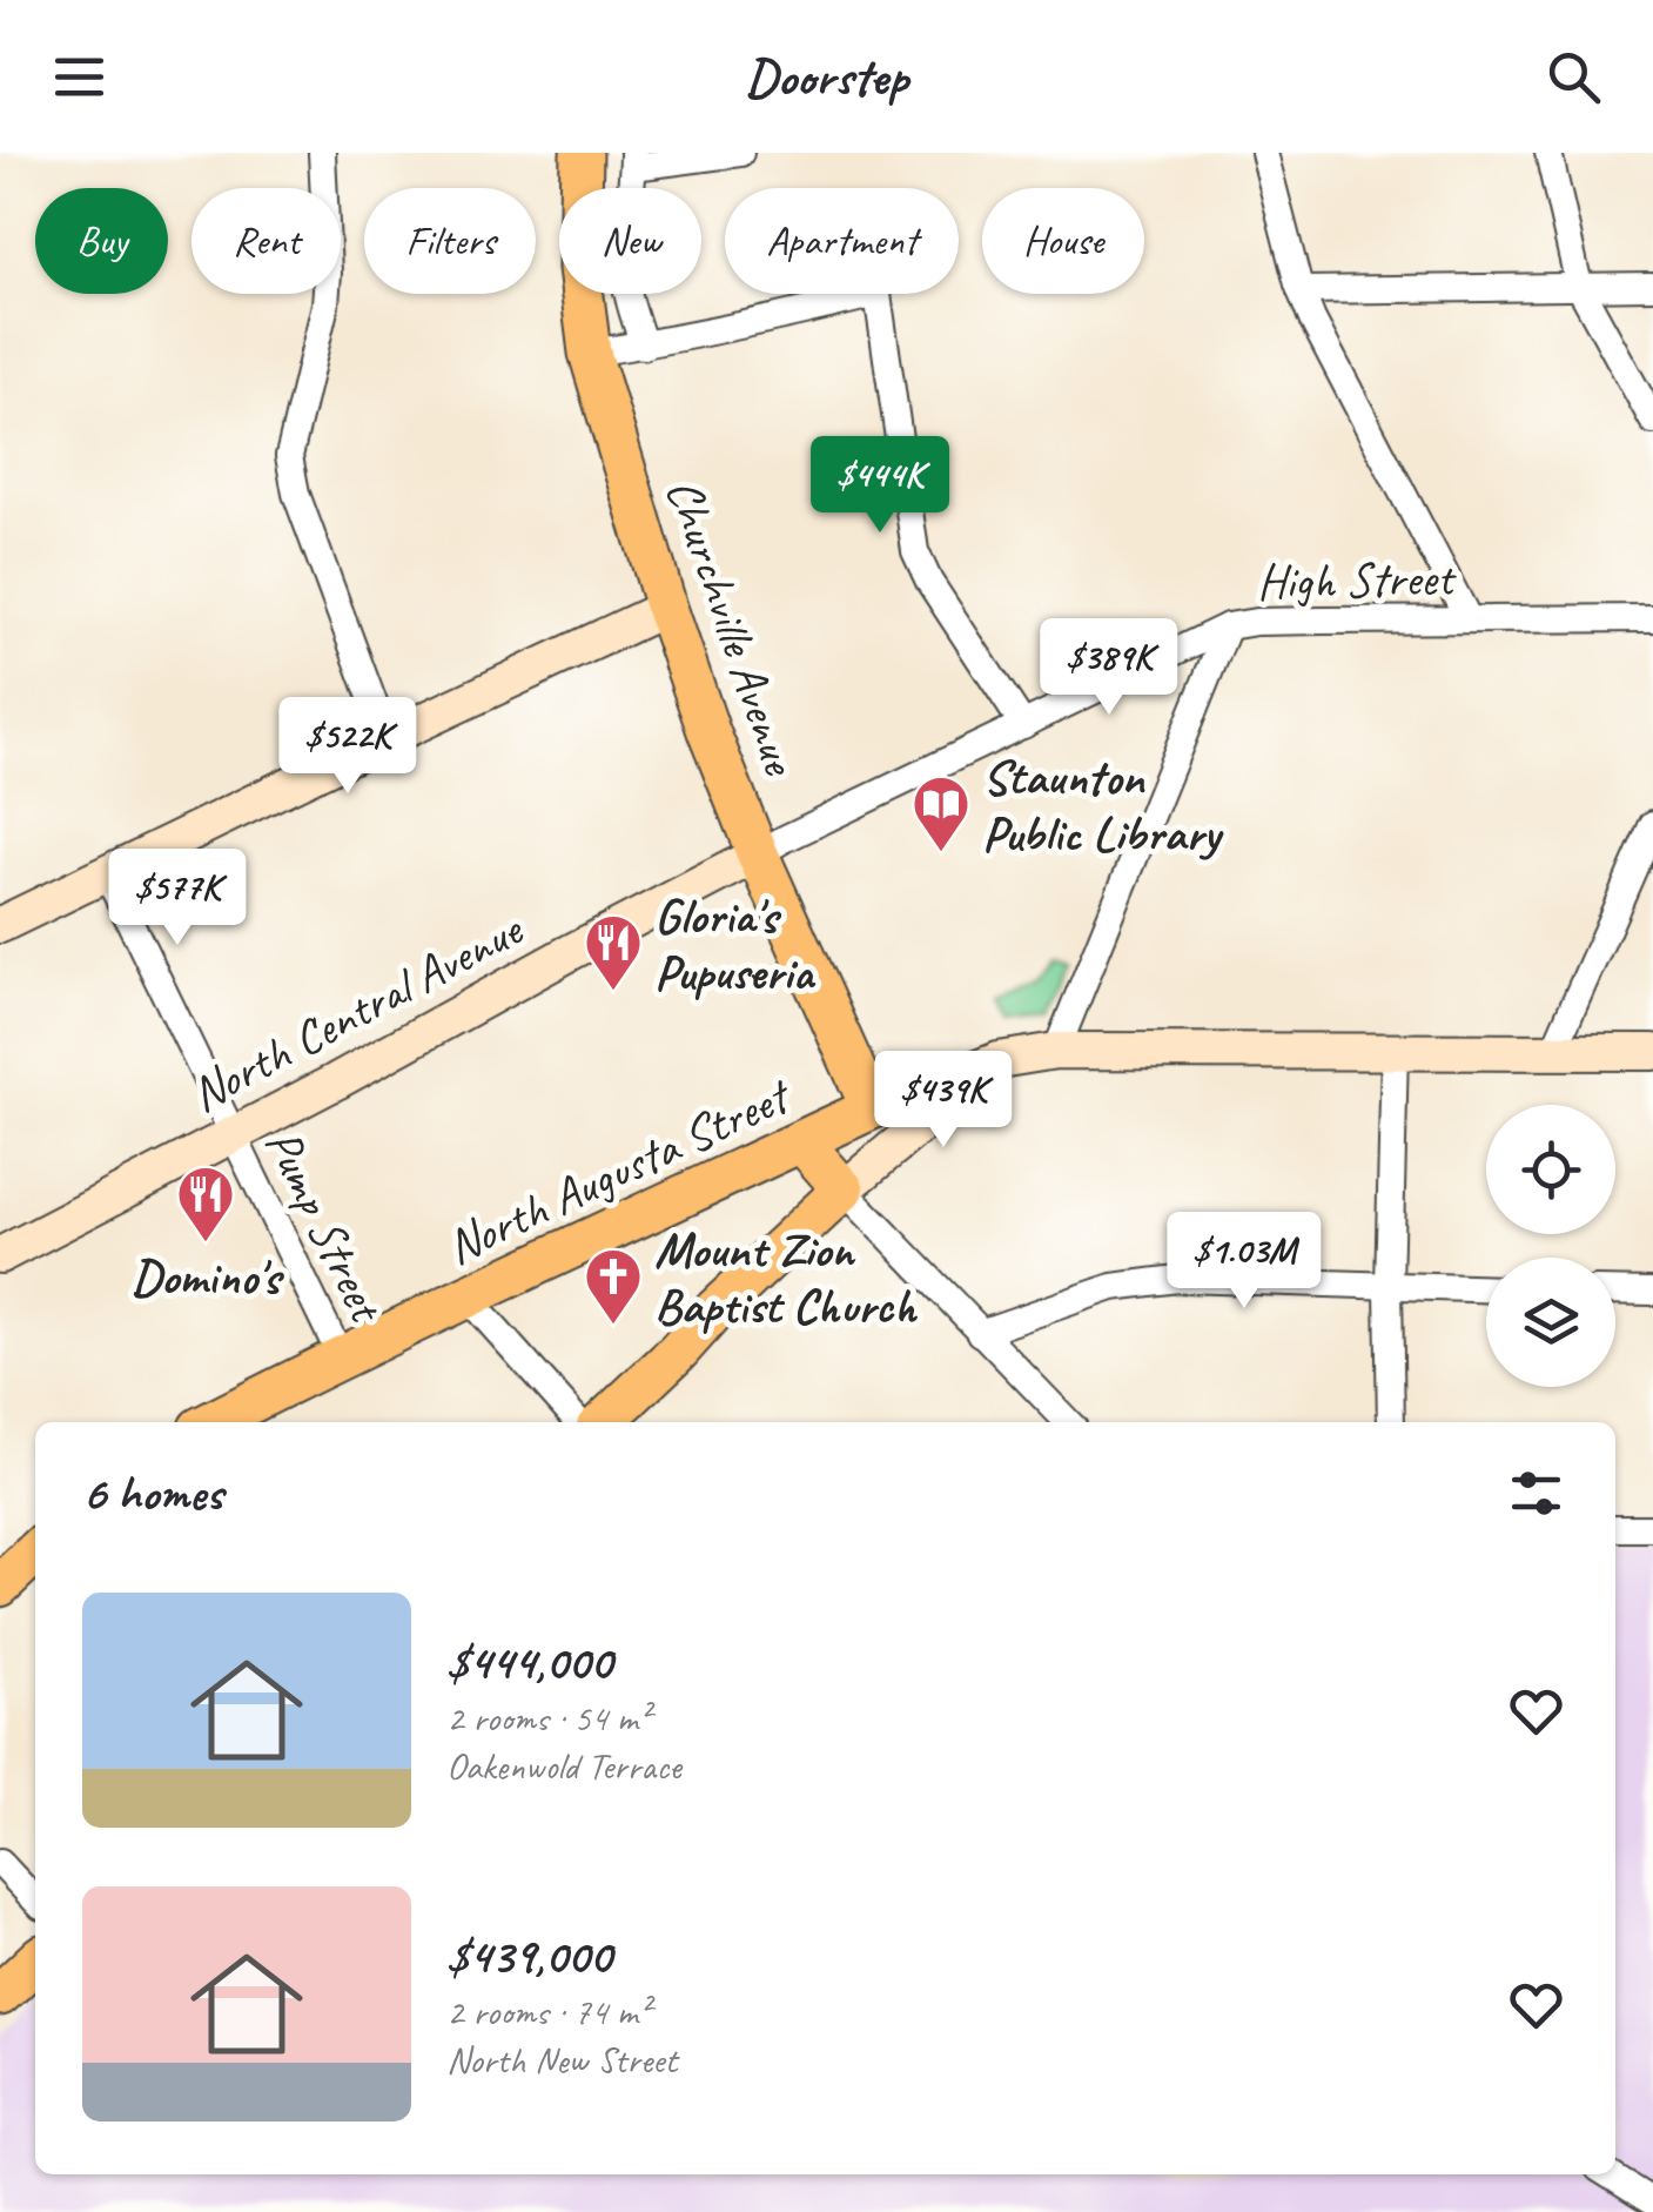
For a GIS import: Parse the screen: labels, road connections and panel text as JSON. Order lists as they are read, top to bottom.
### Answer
{
  "streets": {
    "main road": ["Churchville Avenue", "North Augusta Street"],
    "street": ["High Street", "North Central Avenue", "Pump Street"]
  },
  "crossings": [
    ["High Street", "Churchville Avenue"],
    ["High Street", "North Central Avenue"],
    ["Churchville Avenue", "North Central Avenue"],
    ["Churchville Avenue", "North Augusta Street"],
    ["North Central Avenue", "Pump Street"],
    ["North Augusta Street", "Pump Street"]
  ],
  "places": {
    "library": ["Staunton Public Library"],
    "restaurant": ["Gloria's Pupuseria", "Domino's"],
    "church": ["Mount Zion Baptist Church"]
  },
  "page": {
    "header": "Doorstep",
    "chip": [
      "Buy",
      "Rent",
      "Filters",
      "New",
      "Apartment",
      "House"
    ],
    "price": [
      "$444K",
      "$389K",
      "$522K",
      "$577K",
      "$439K",
      "$1.03M"
    ],
    "heading": "6 homes",
    "list": [
      {
        "name": "$444,000",
        "note": "2 rooms · 54 m² · Oakenwold Terrace"
      },
      {
        "name": "$439,000",
        "note": "2 rooms · 74 m² · North New Street"
      }
    ]
  }
}
